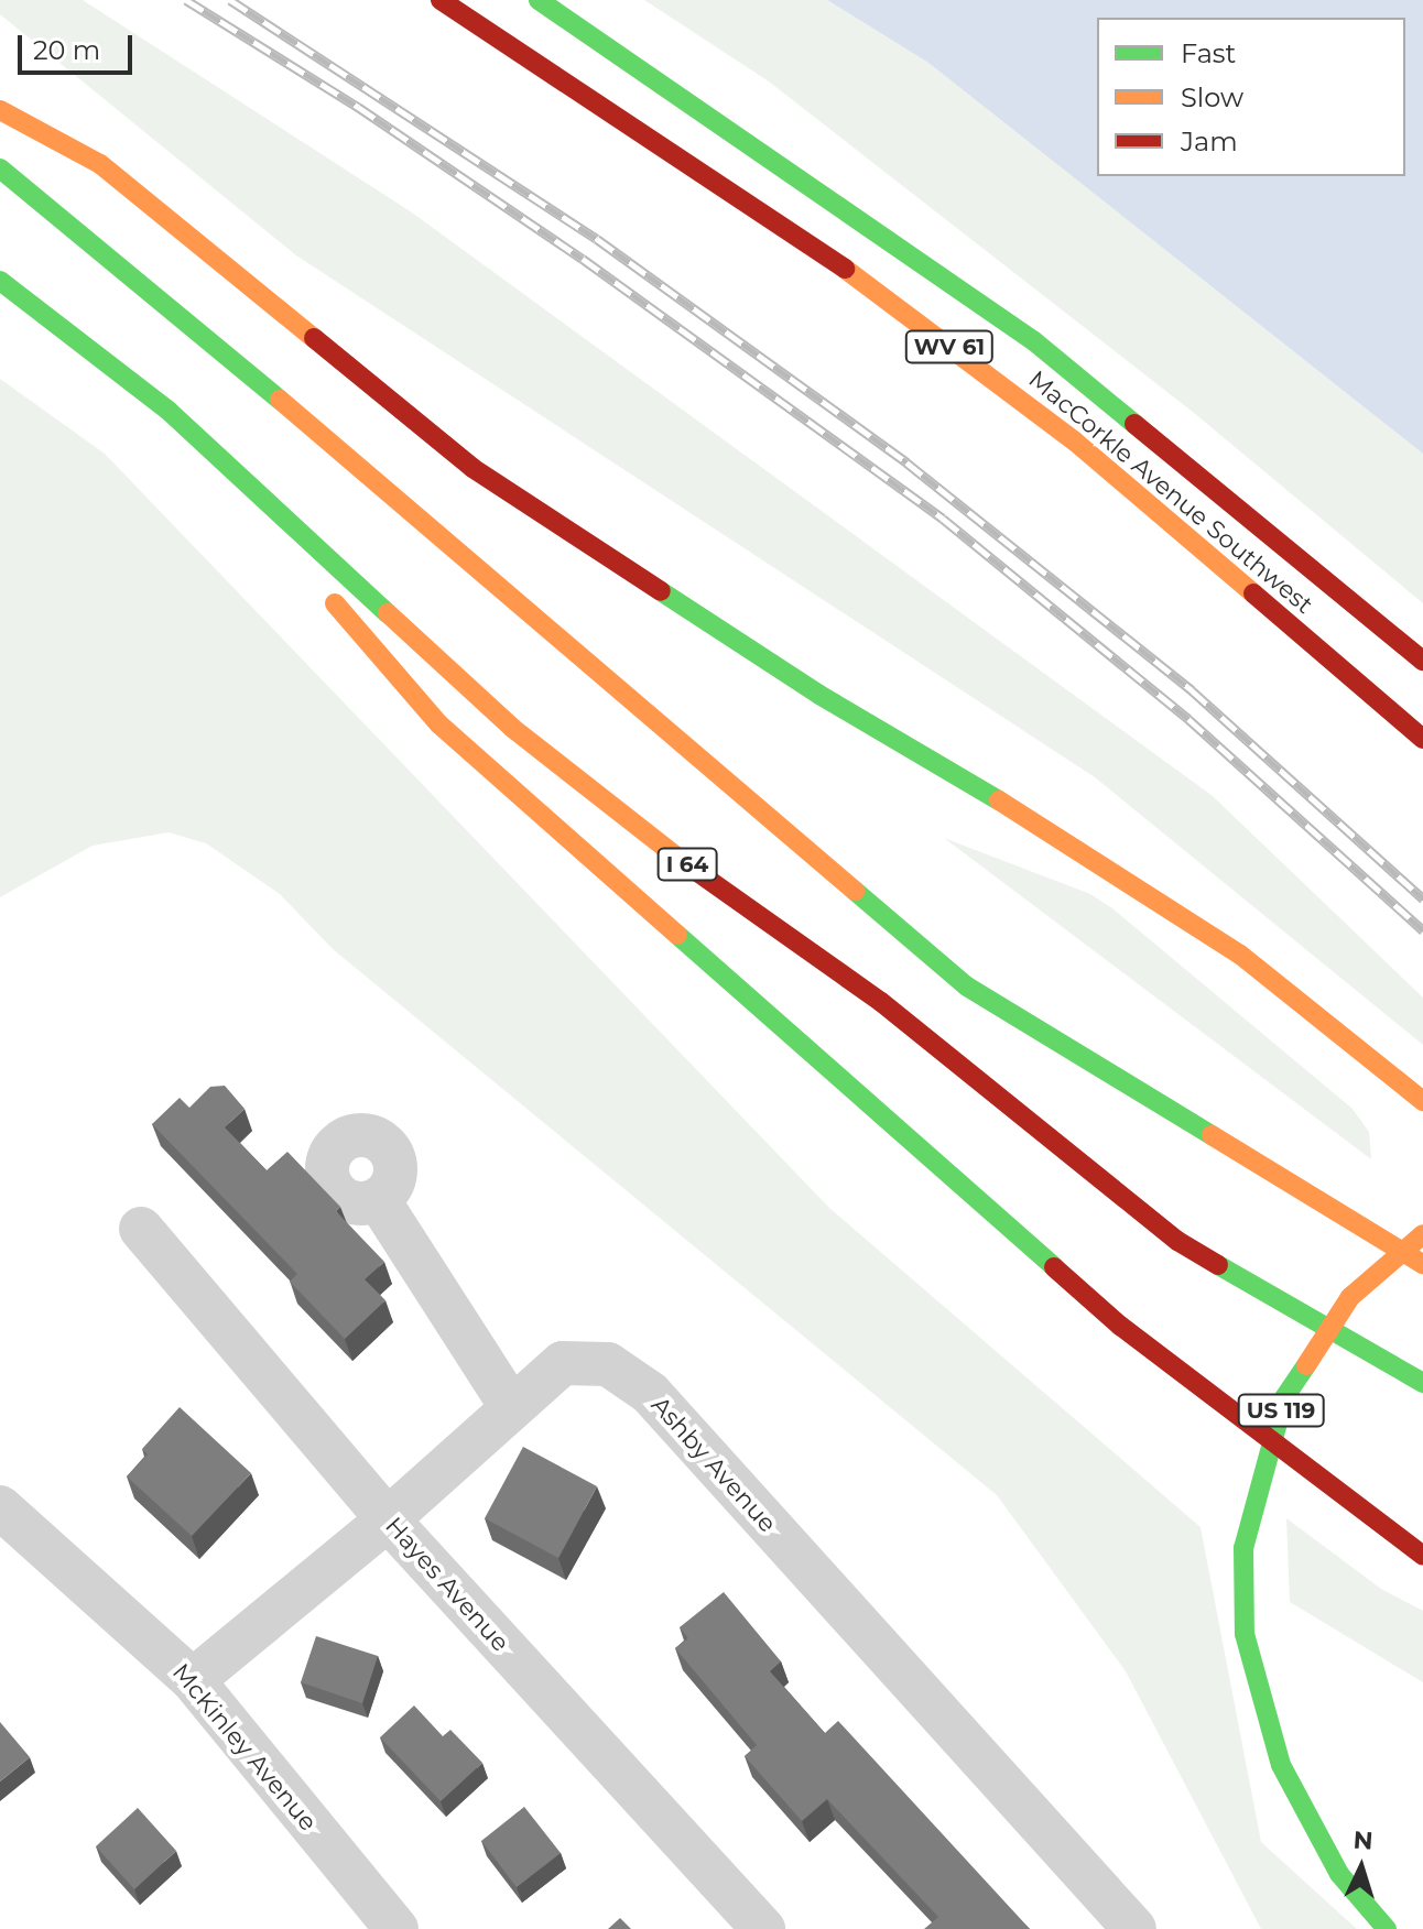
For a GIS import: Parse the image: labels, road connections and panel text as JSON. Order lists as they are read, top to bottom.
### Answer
{
  "streets": {
    "main road": [
      "WV 61",
      "MacCorkle Avenue Southwest",
      "I 64",
      "US 119"
    ],
    "street": ["Ashby Avenue", "Hayes Avenue", "McKinley Avenue"]
  },
  "crossings": [
    ["Ashby Avenue", "Hayes Avenue"],
    ["Ashby Avenue", "McKinley Avenue"]
  ],
  "legend": ["Fast", "Slow", "Jam"],
  "scale_bar": "20 m",
  "north": "top"
}
